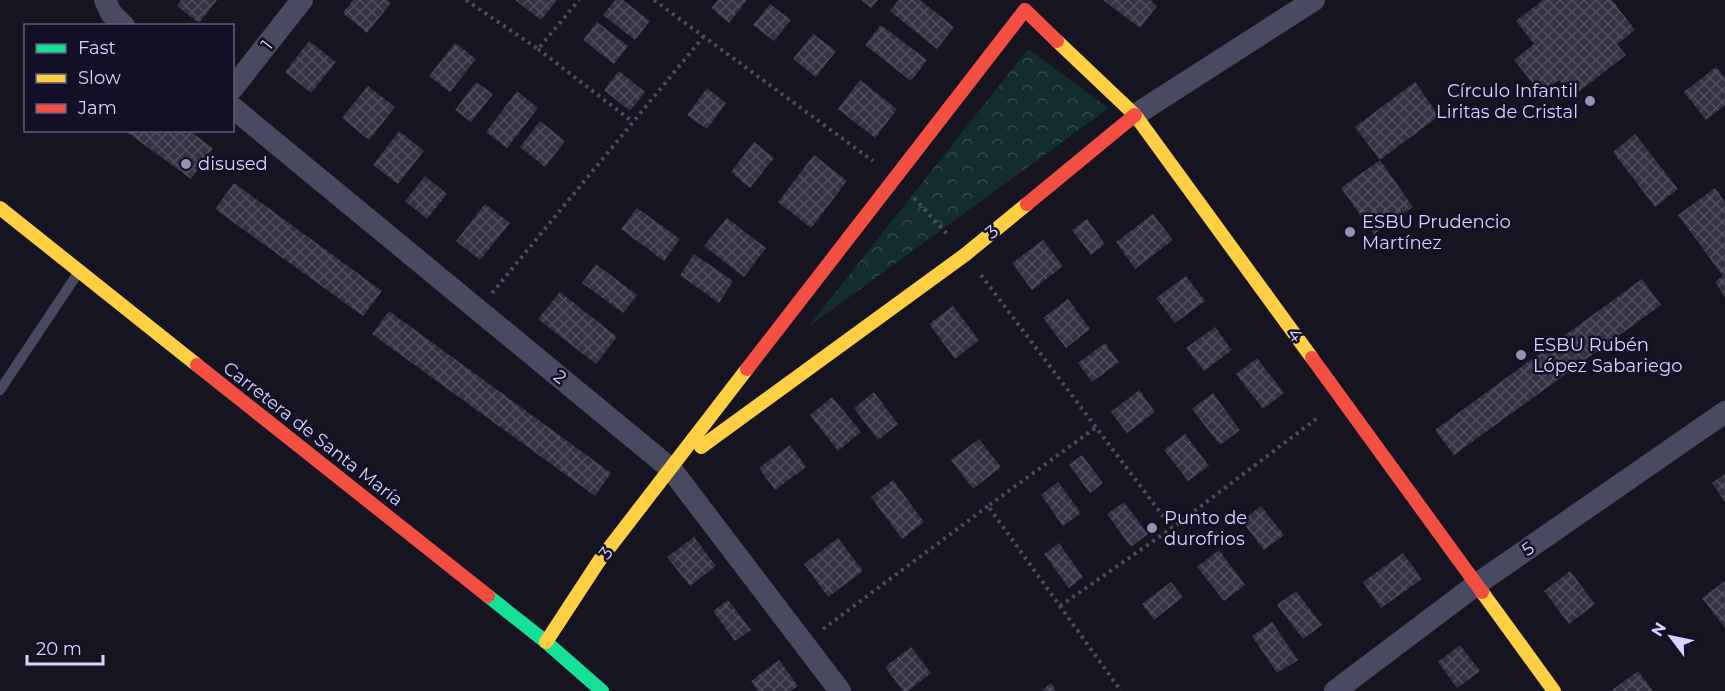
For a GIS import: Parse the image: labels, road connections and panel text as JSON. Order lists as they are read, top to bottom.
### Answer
{
  "streets": {
    "street": [
      "1",
      "3",
      "4",
      "2",
      "Carretera de Santa María",
      "5"
    ]
  },
  "crossings": [
    ["3", "4"],
    ["3", "2"],
    ["3", "Carretera de Santa María"],
    ["4", "5"]
  ],
  "places": [
    "Círculo Infantil Liritas de Cristal",
    "disused",
    "ESBU Prudencio Martínez",
    "ESBU Rubén López Sabariego",
    "Punto de durofrios"
  ],
  "legend": ["Fast", "Slow", "Jam"],
  "scale_bar": "20 m",
  "north": "top left"
}
